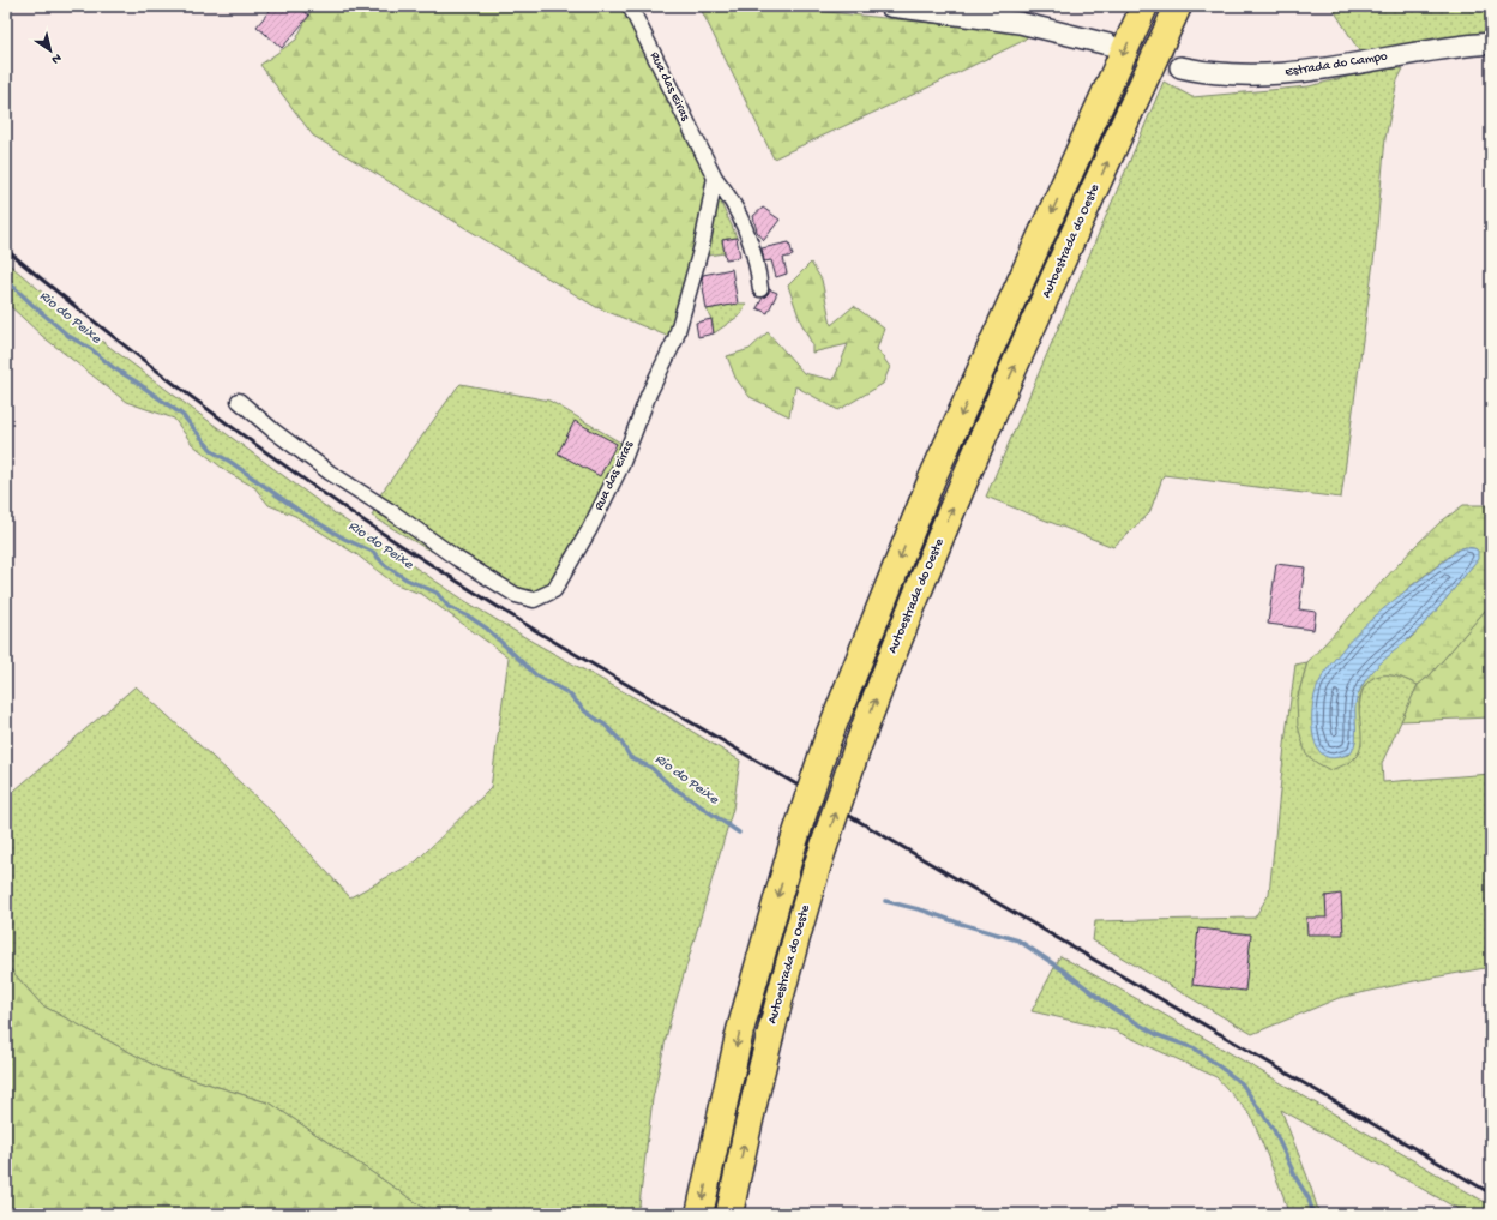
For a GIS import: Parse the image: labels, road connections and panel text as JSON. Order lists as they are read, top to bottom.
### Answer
{
  "streets": {
    "highway": ["Autoestrada do Oeste"],
    "street": ["Estrada do Campo", "Rua das Eiras"]
  },
  "water": ["Rio do Peixe"],
  "north": "bottom right"
}
